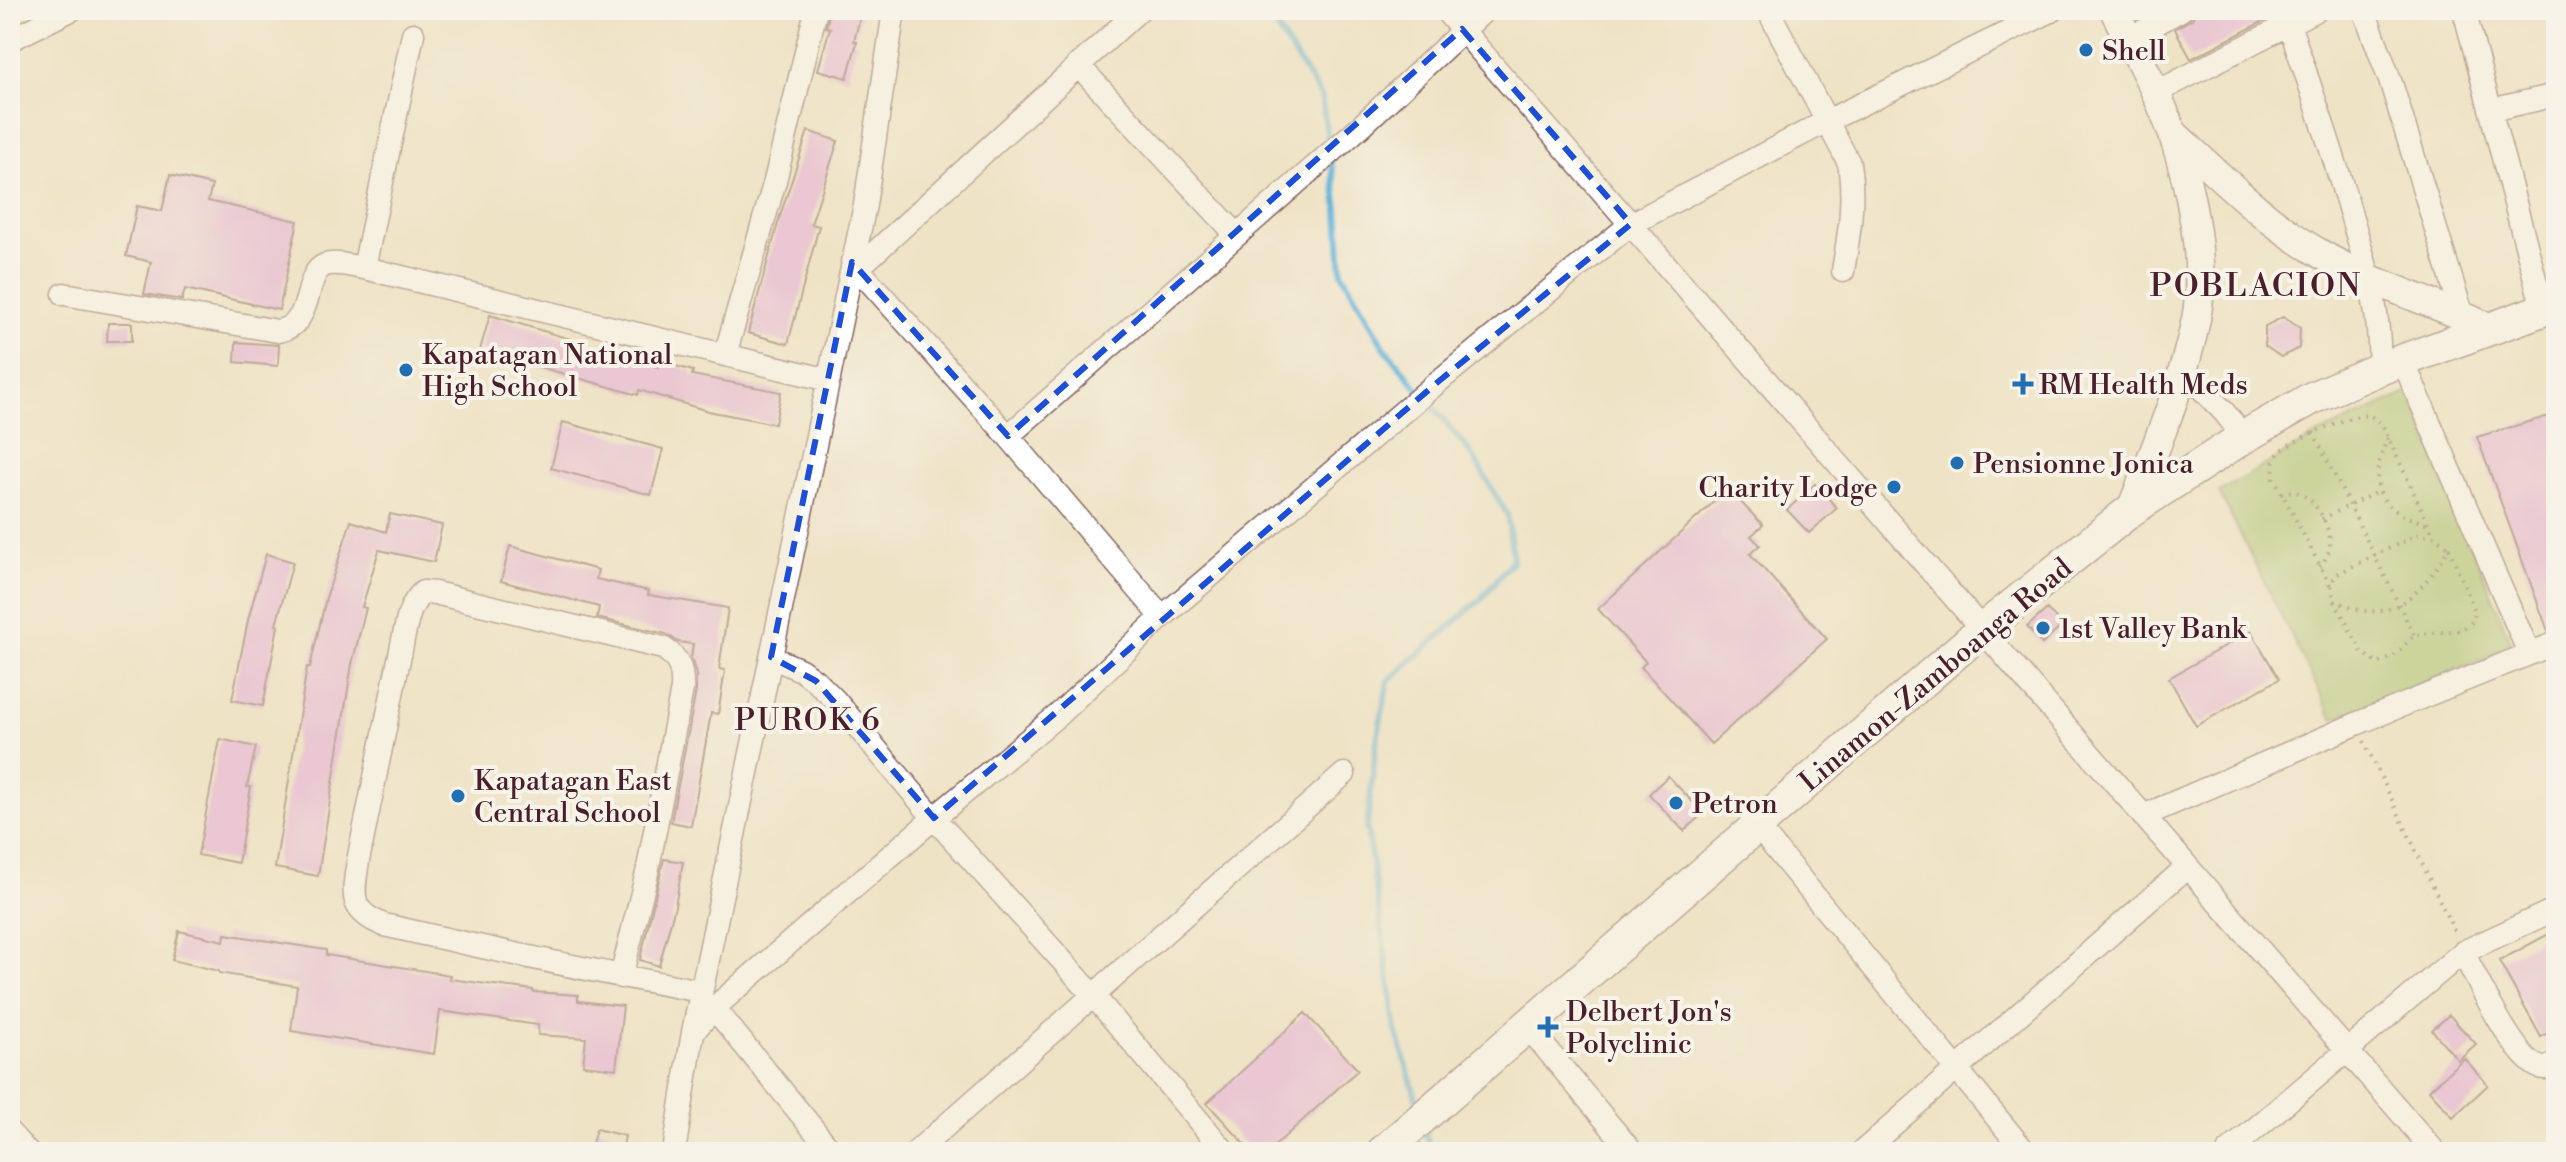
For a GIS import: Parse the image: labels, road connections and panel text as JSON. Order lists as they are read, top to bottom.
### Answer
{
  "streets": {
    "highway": ["Linamon-Zamboanga Road"]
  },
  "districts": ["POBLACION", "PUROK 6"],
  "places": {
    "other": [
      "Shell",
      "Kapatagan National High School",
      "Pensionne Jonica",
      "Charity Lodge",
      "1st Valley Bank",
      "Kapatagan East Central School",
      "Petron"
    ],
    "health": ["RM Health Meds", "Delbert Jon's Polyclinic"]
  }
}
